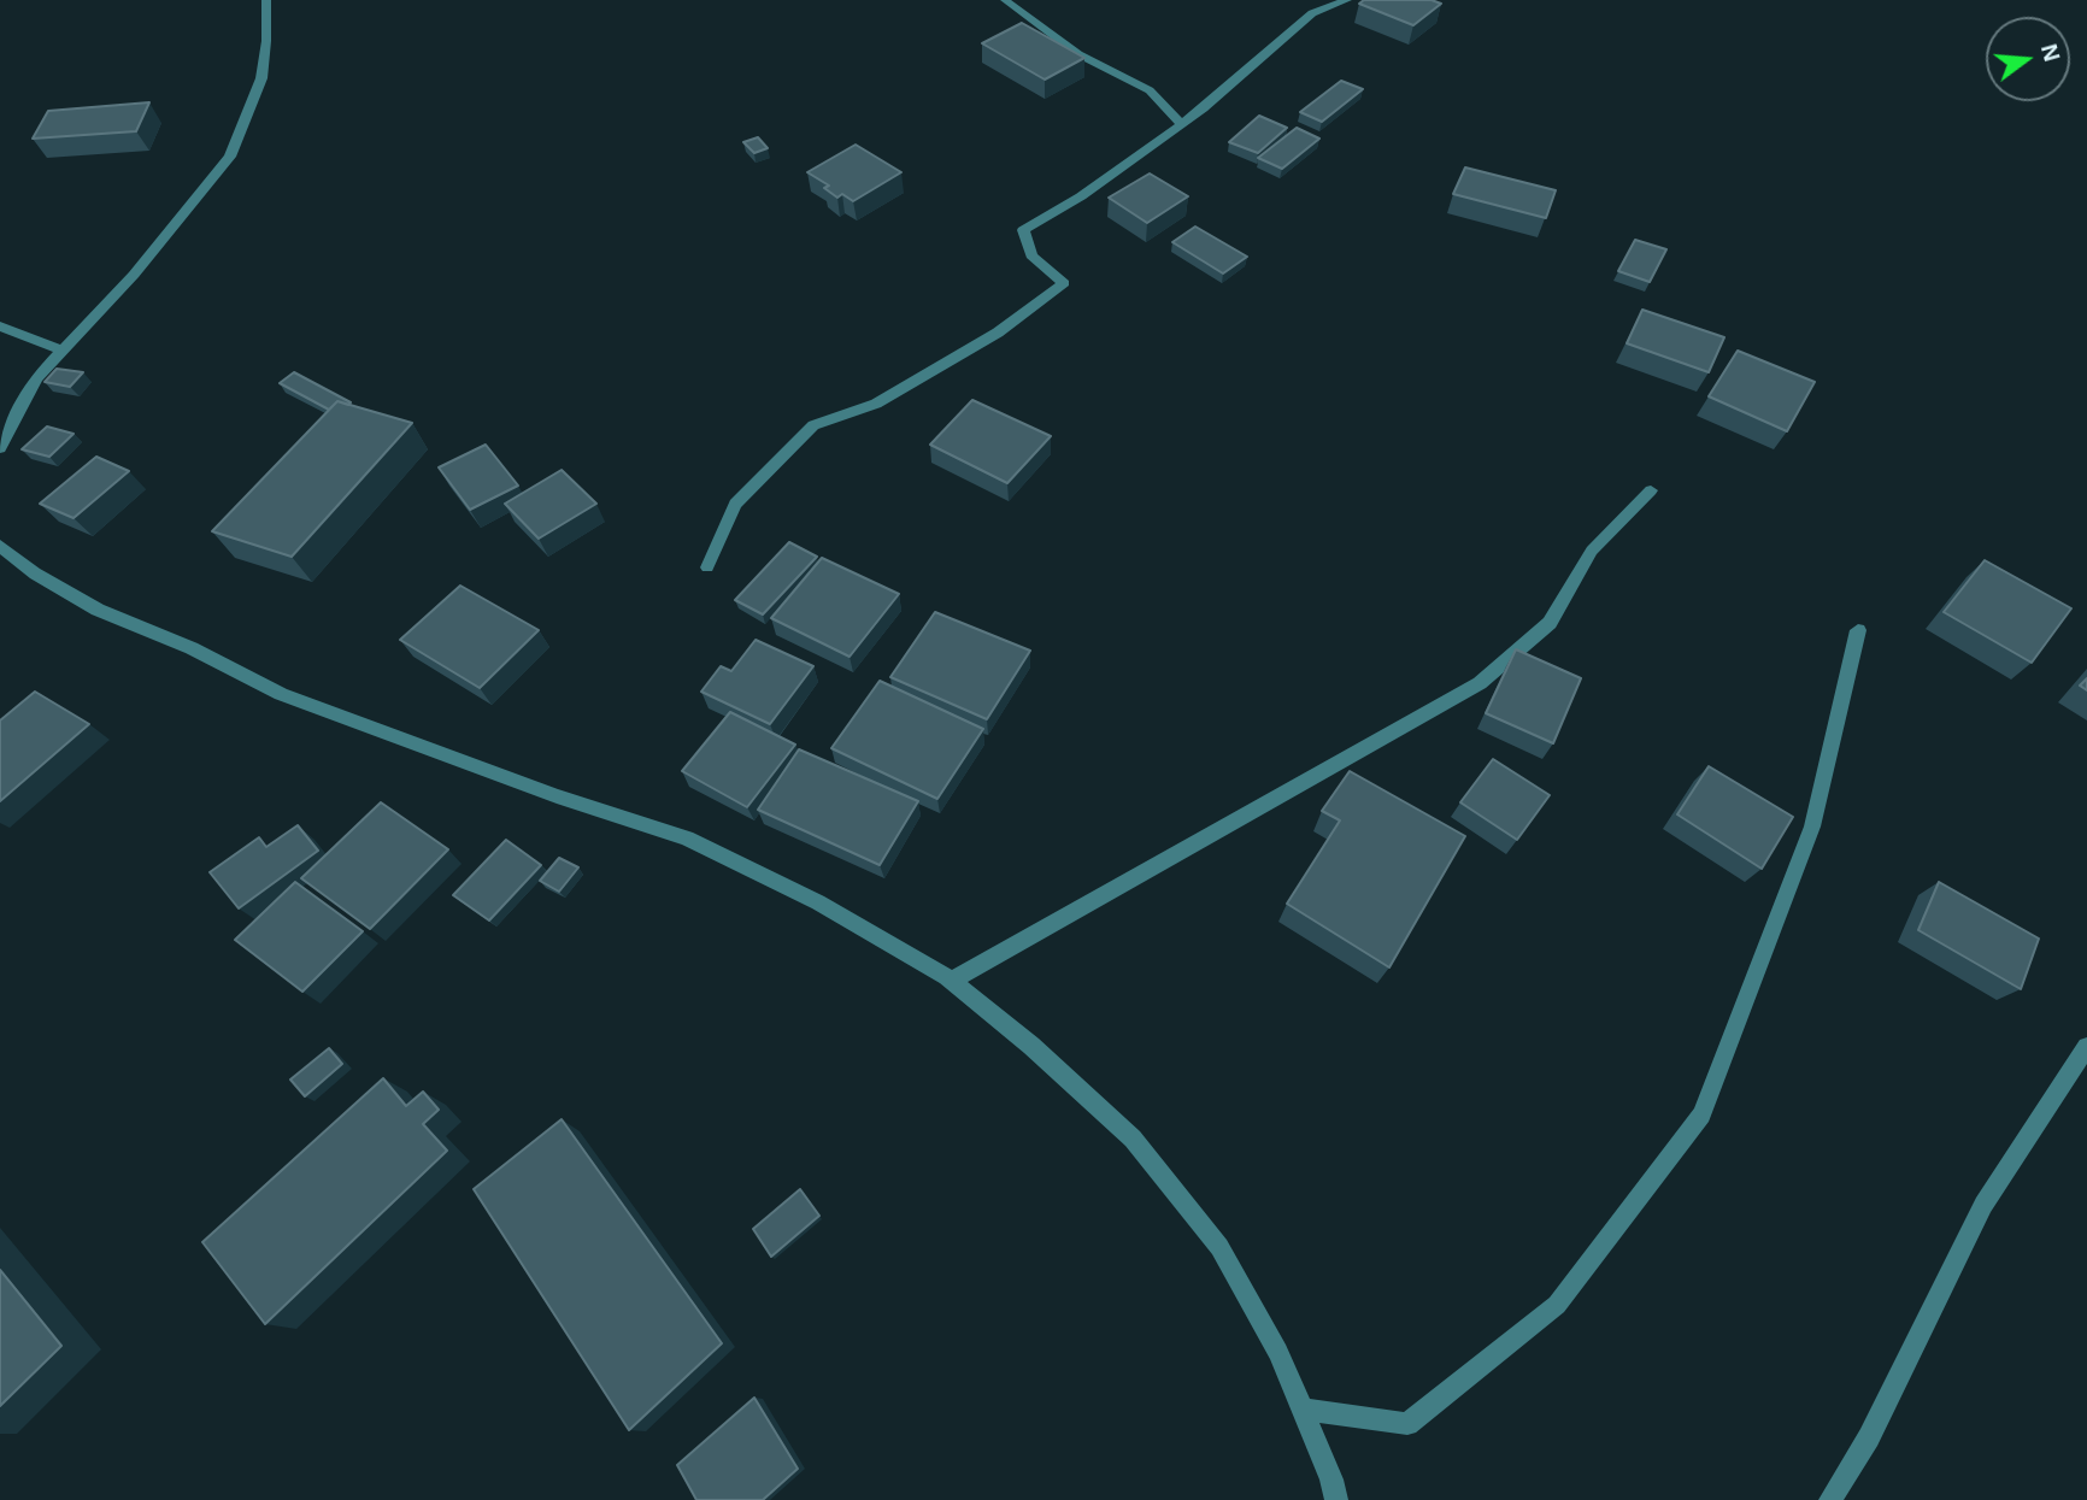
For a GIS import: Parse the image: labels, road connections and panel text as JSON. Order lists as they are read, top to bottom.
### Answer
{
  "north": "right"
}
